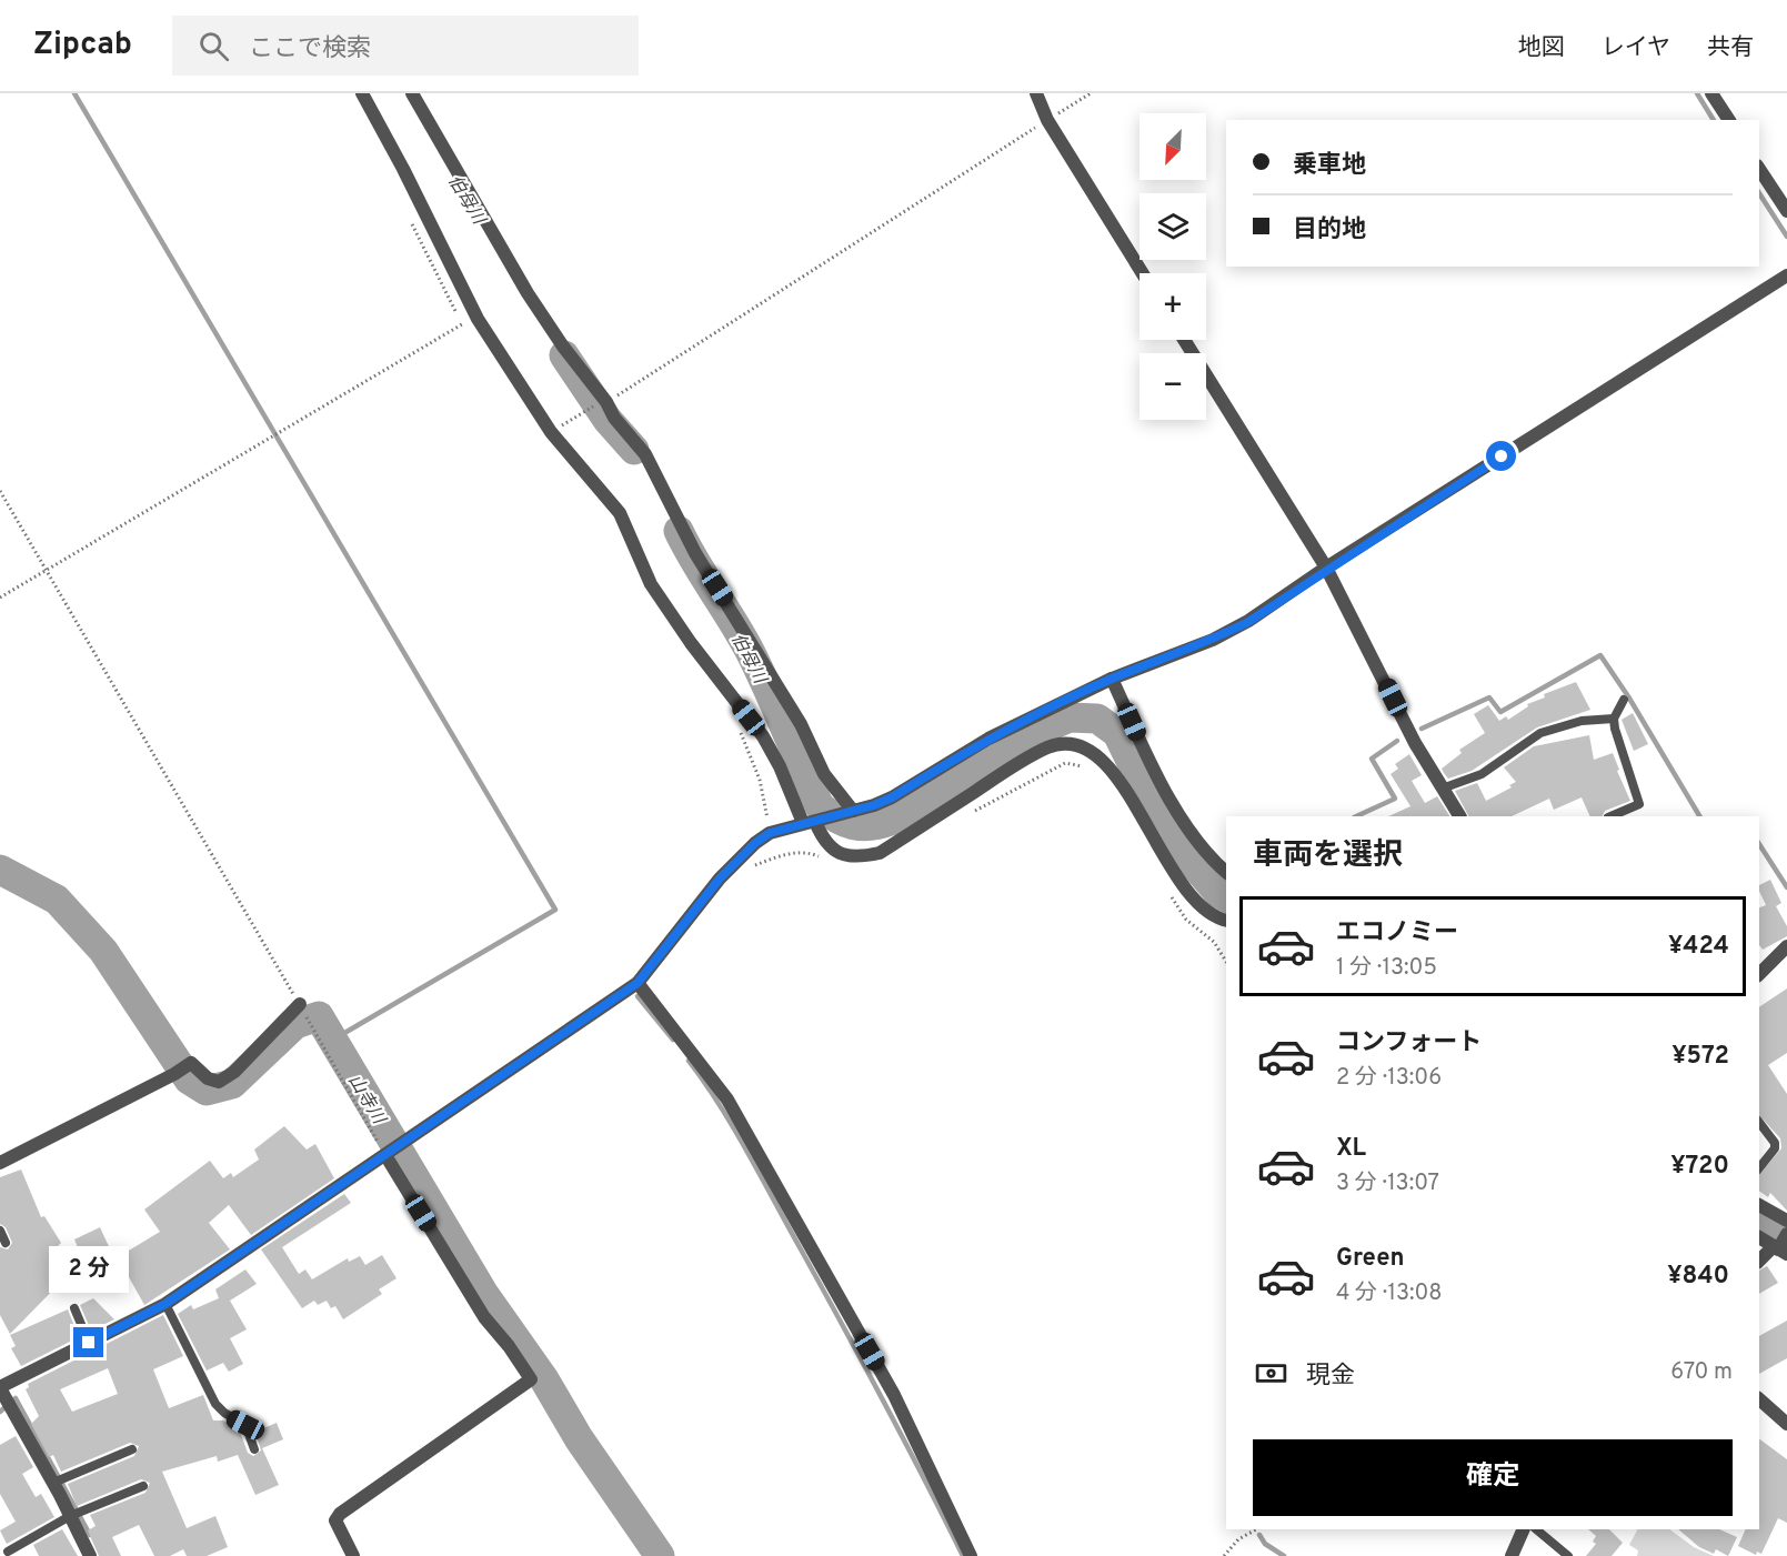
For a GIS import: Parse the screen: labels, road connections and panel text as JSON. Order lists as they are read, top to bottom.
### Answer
{
  "water": ["伯母川", "山寺川"],
  "north": "bottom left",
  "page": {
    "header": "Zipcab",
    "search": "ここで検索",
    "nav": ["地図", "レイヤ", "共有"],
    "map_buttons": ["+", "−"],
    "banner": ["乗車地", "目的地"],
    "heading": "車両を選択",
    "list": [
      {
        "name": "エコノミー",
        "note": "1 分 · 13:05",
        "value": "¥424"
      },
      {
        "name": "コンフォート",
        "note": "2 分 · 13:06",
        "value": "¥572"
      },
      {
        "name": "XL",
        "note": "3 分 · 13:07",
        "value": "¥720"
      },
      {
        "name": "Green",
        "note": "4 分 · 13:08",
        "value": "¥840"
      }
    ],
    "bubble": "2 分",
    "pay": ["現金", "670 m"],
    "buttons": "確定"
  }
}
